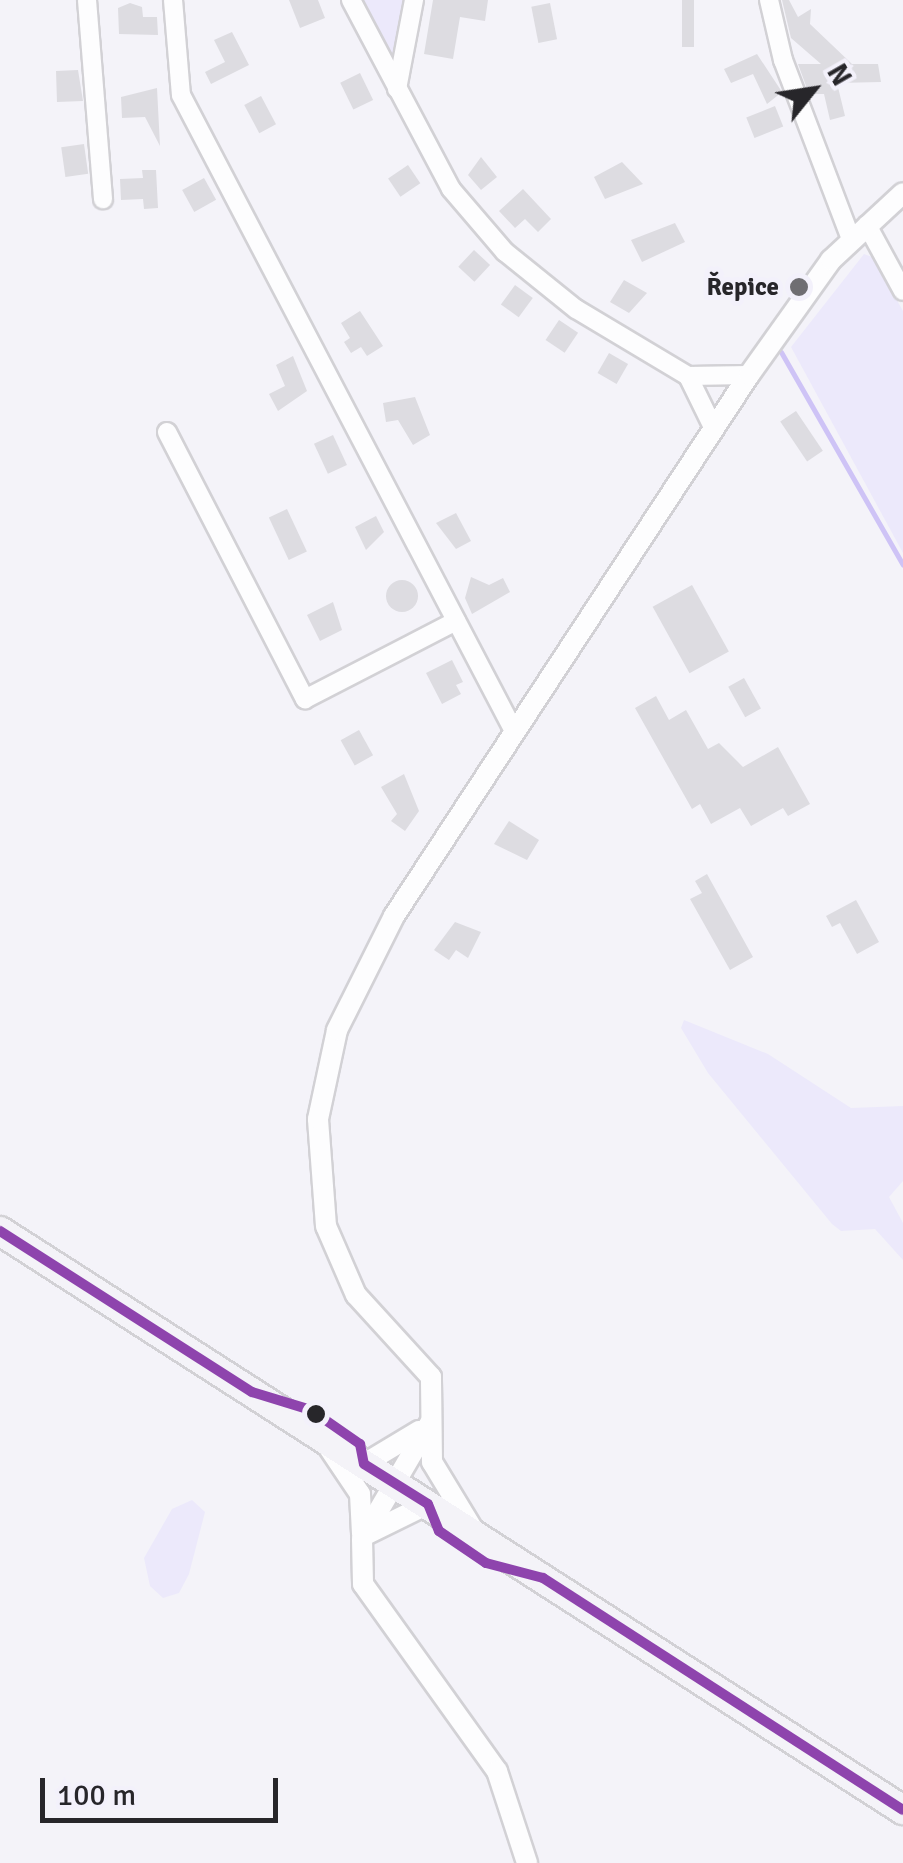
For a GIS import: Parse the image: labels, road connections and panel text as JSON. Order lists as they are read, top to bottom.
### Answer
{
  "places": ["Řepice"],
  "scale_bar": "100 m",
  "north": "top right"
}
